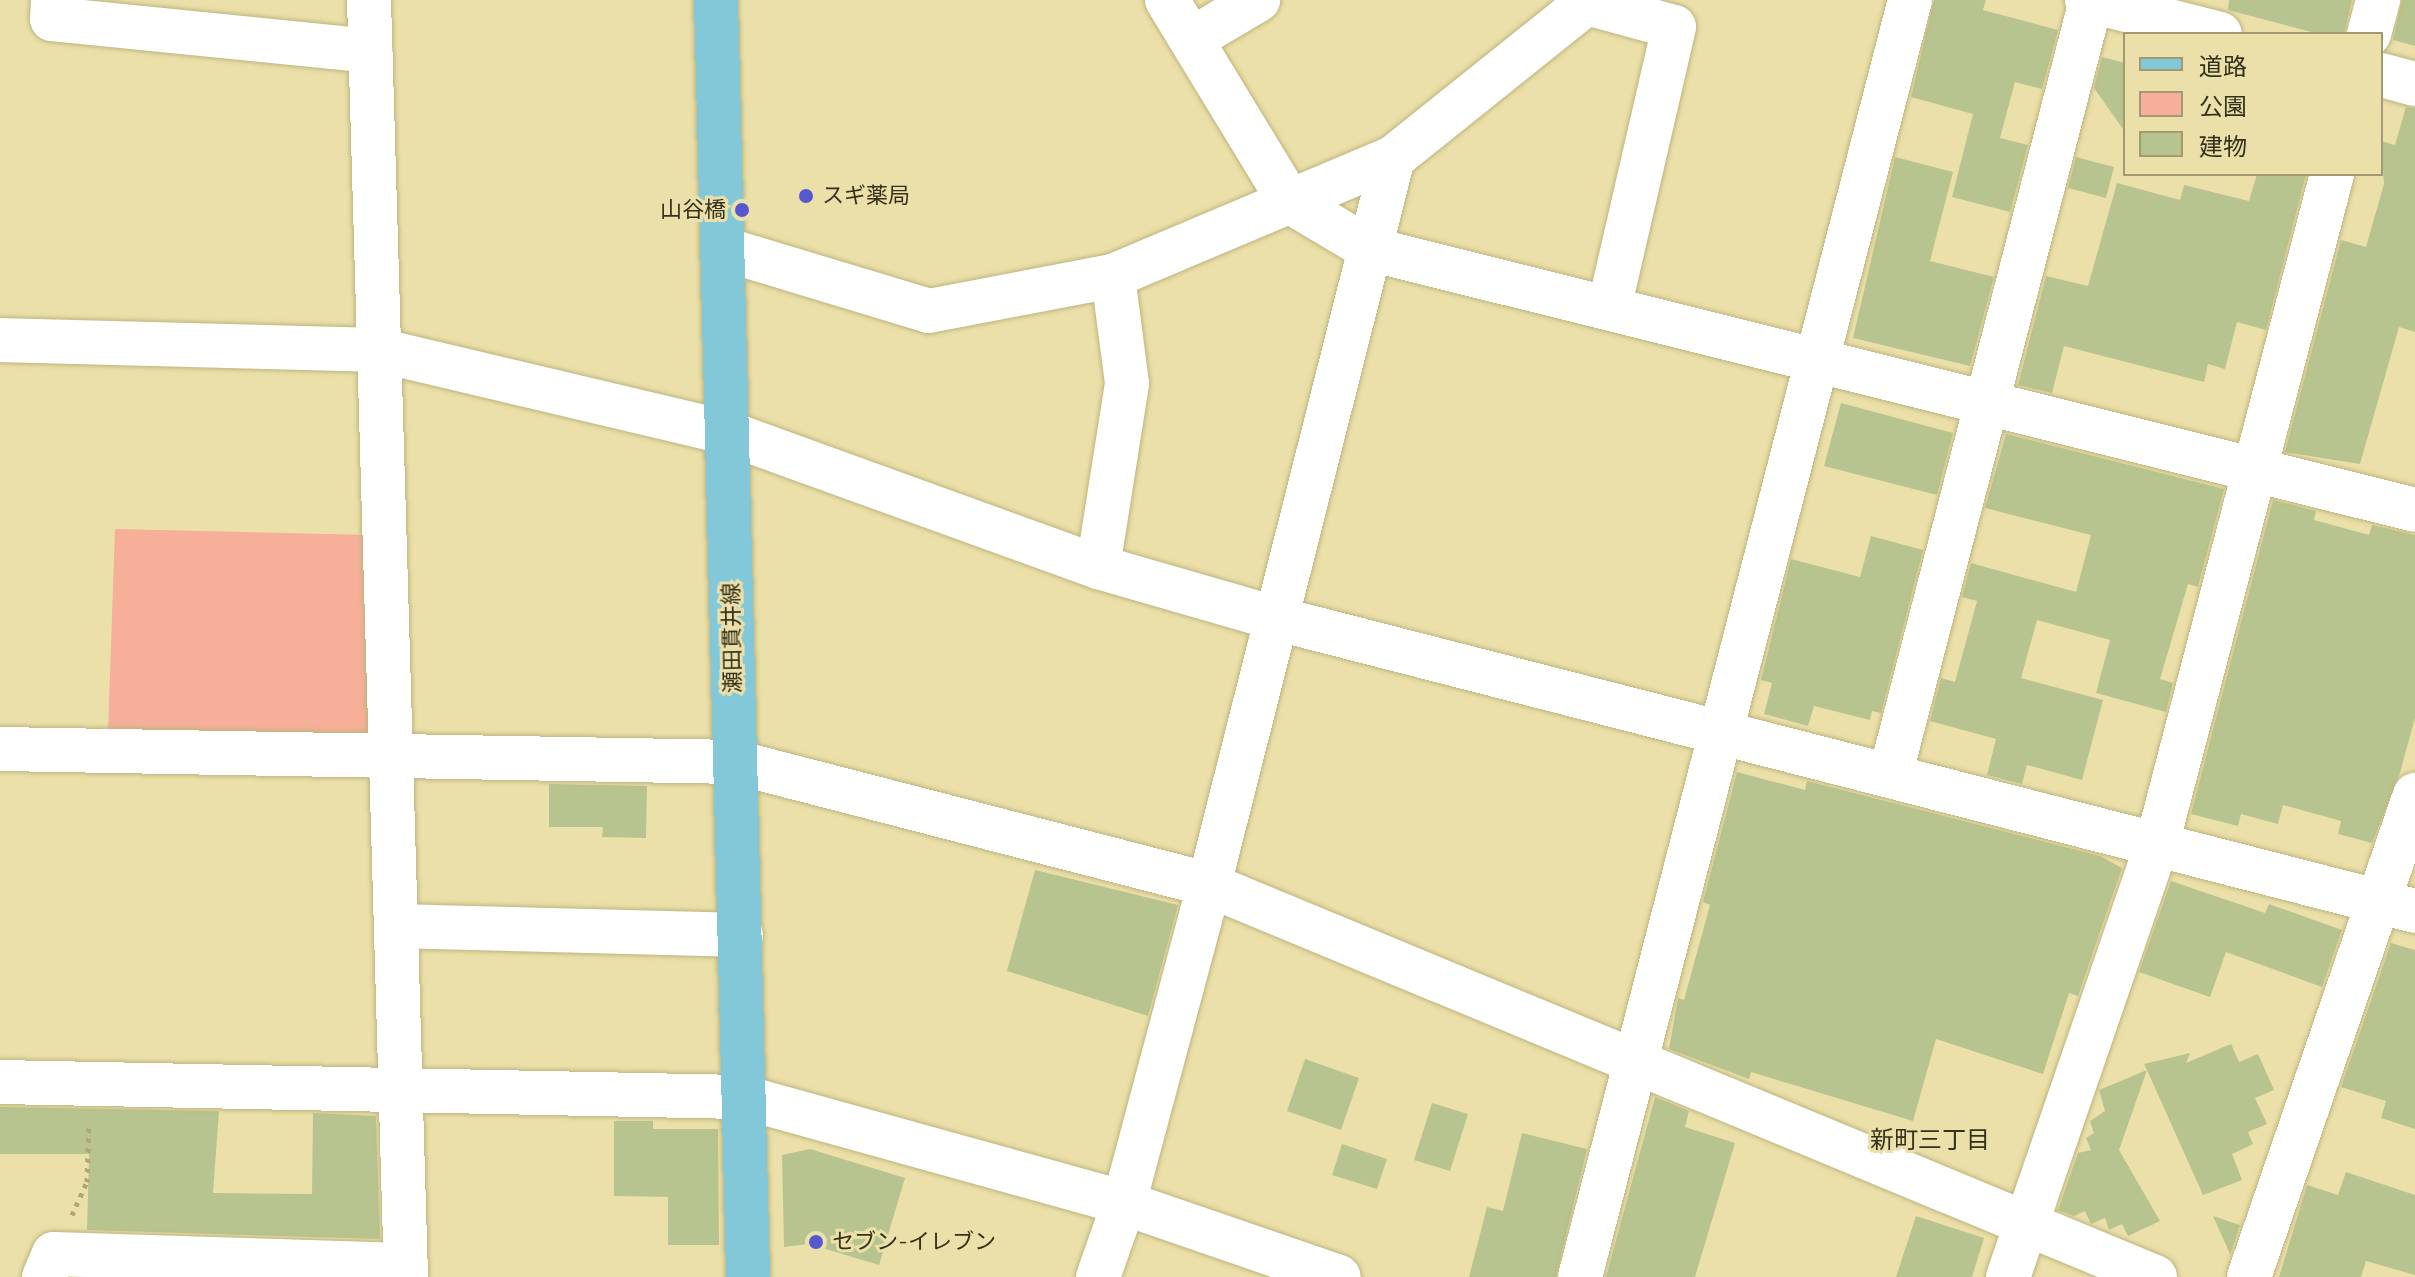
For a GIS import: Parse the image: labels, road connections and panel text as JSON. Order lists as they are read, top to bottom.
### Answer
{
  "streets": {
    "main road": ["瀬田貫井線"]
  },
  "districts": ["新町三丁目"],
  "places": ["スギ薬局", "山谷橋", "セブン-イレブン"],
  "legend": ["道路", "公園", "建物"]
}
